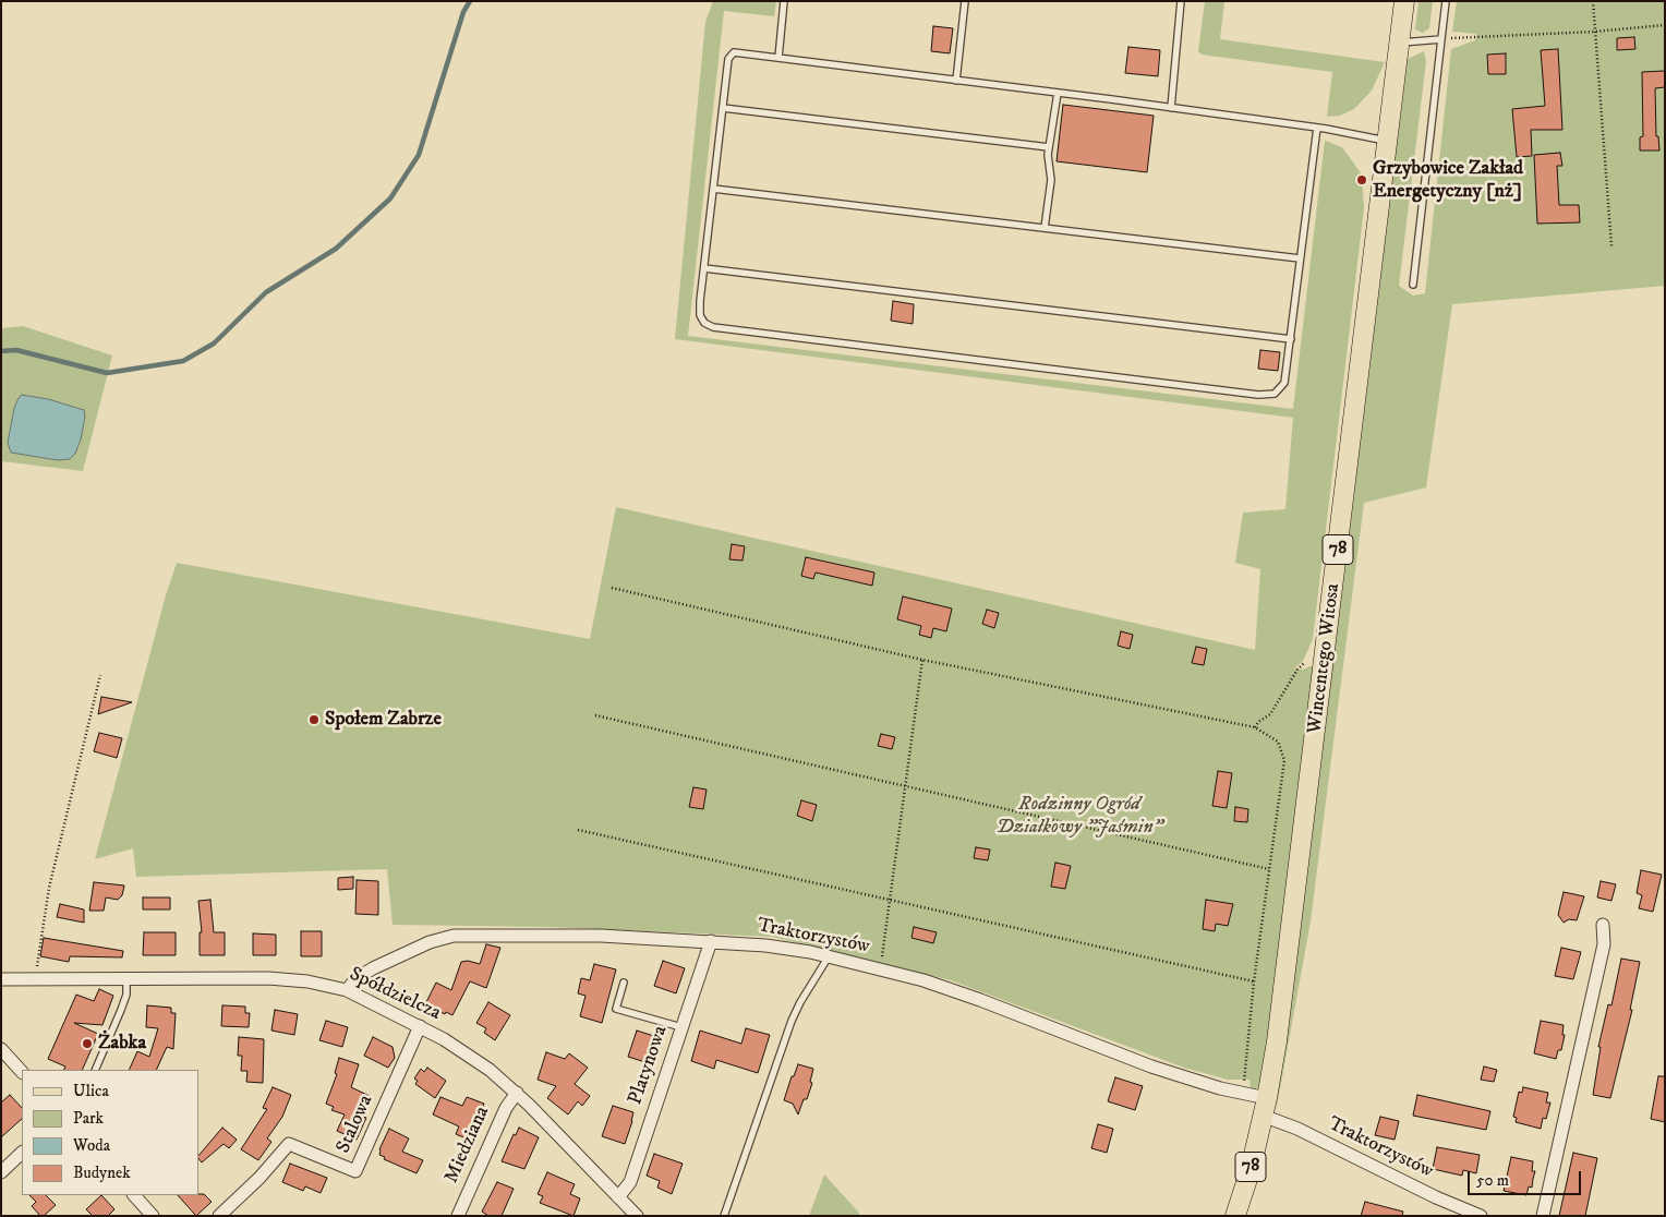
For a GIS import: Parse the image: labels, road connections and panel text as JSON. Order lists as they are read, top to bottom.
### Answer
{
  "streets": {
    "main road": ["78", "Wincentego Witosa"],
    "street": [
      "Traktorzystów",
      "Spółdzielcza",
      "Platynowa",
      "Stalowa",
      "Miedziana"
    ]
  },
  "crossings": [
    ["Wincentego Witosa", "Traktorzystów"],
    ["Traktorzystów", "Spółdzielcza"],
    ["Traktorzystów", "Platynowa"],
    ["Spółdzielcza", "Platynowa"],
    ["Spółdzielcza", "Stalowa"],
    ["Spółdzielcza", "Miedziana"]
  ],
  "parks": ["Rodzinny Ogród Działkowy \"Jaśmin\""],
  "places": ["Grzybowice Zakład Energetyczny [nż]", "Społem Zabrze", "Żabka"],
  "legend": [
    "Ulica",
    "Park",
    "Woda",
    "Budynek"
  ],
  "scale_bar": "50 m"
}
